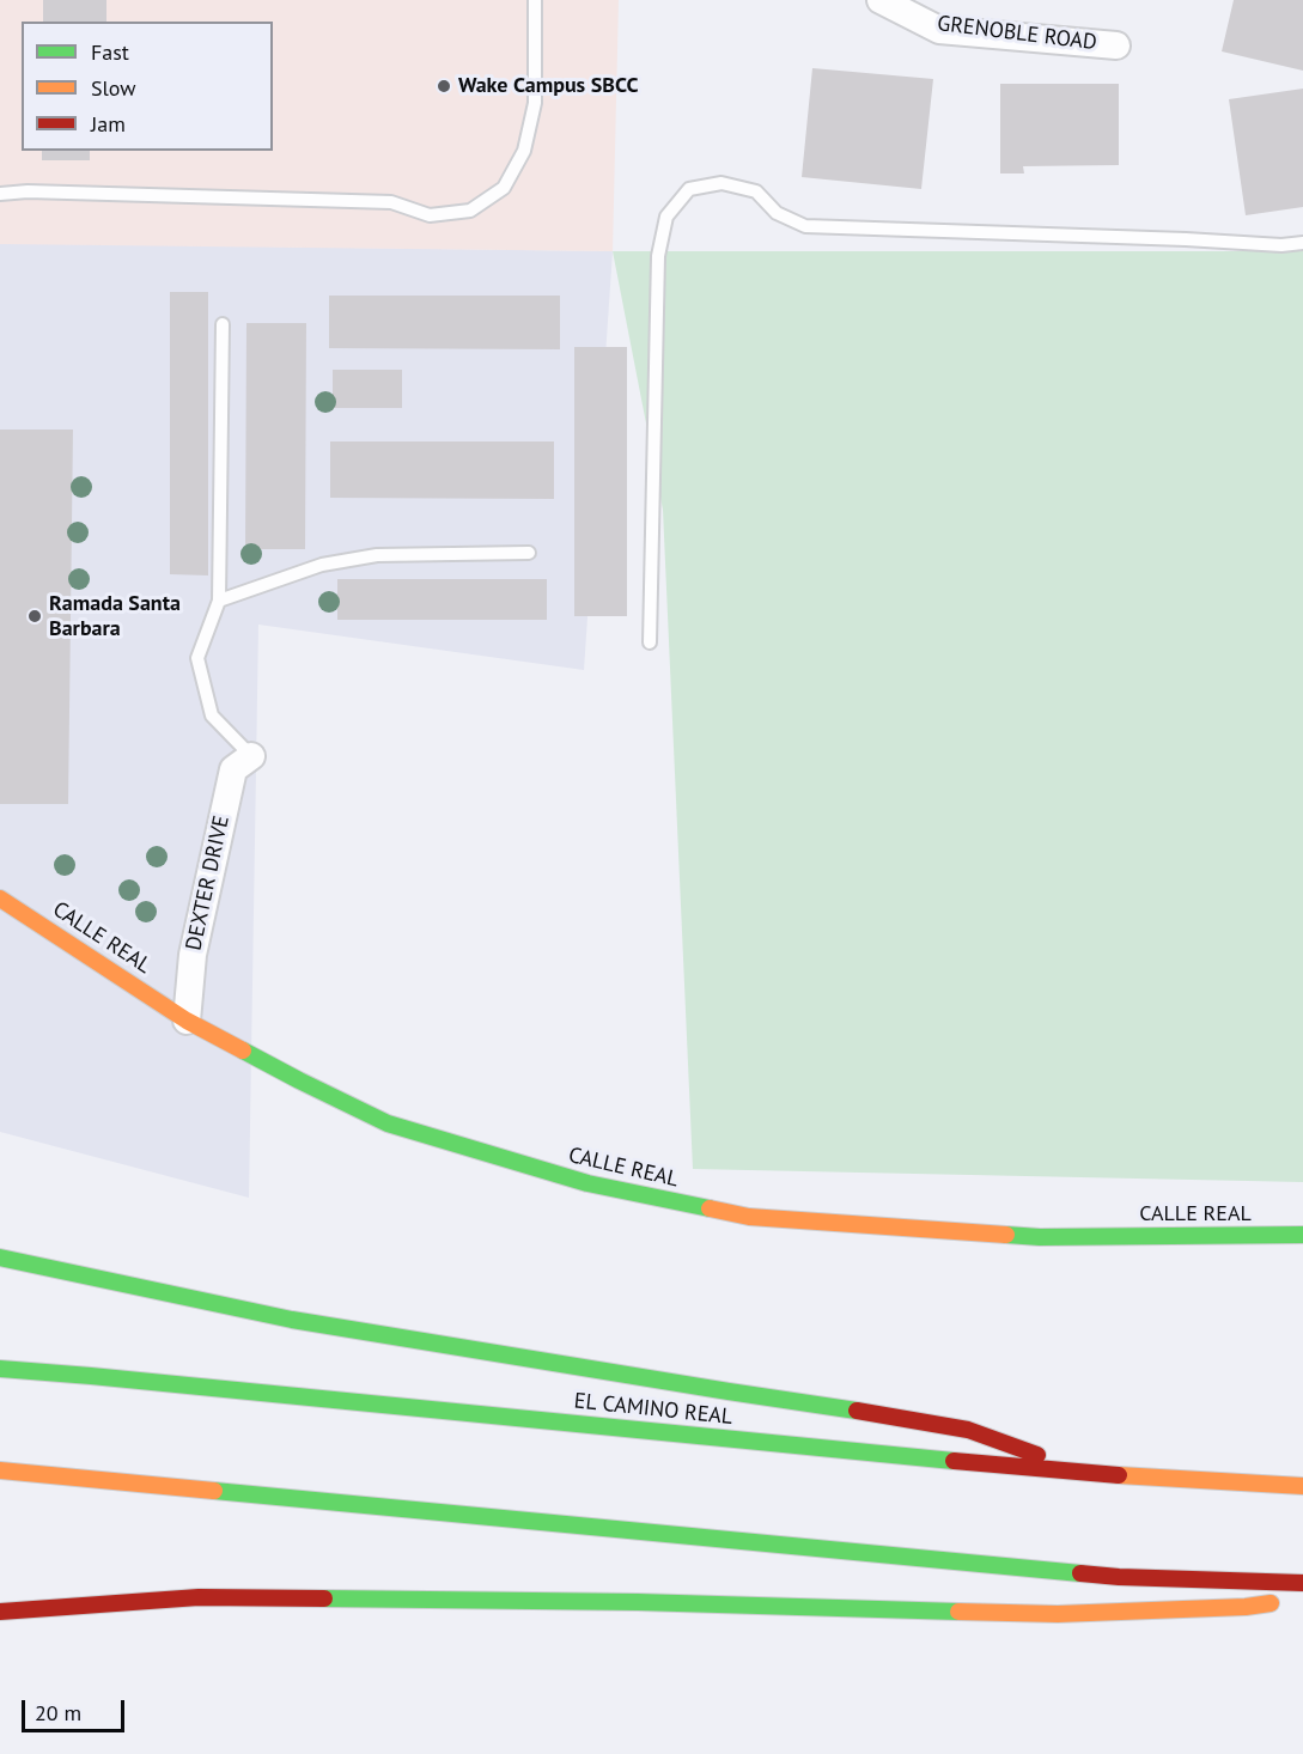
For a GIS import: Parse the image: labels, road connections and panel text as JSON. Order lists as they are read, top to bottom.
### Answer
{
  "streets": {
    "main road": ["CALLE REAL", "EL CAMINO REAL"],
    "street": ["GRENOBLE ROAD", "DEXTER DRIVE"]
  },
  "crossings": [
    ["DEXTER DRIVE", "CALLE REAL"]
  ],
  "places": ["Wake Campus SBCC", "Ramada Santa Barbara"],
  "legend": ["Fast", "Slow", "Jam"],
  "scale_bar": "20 m"
}
